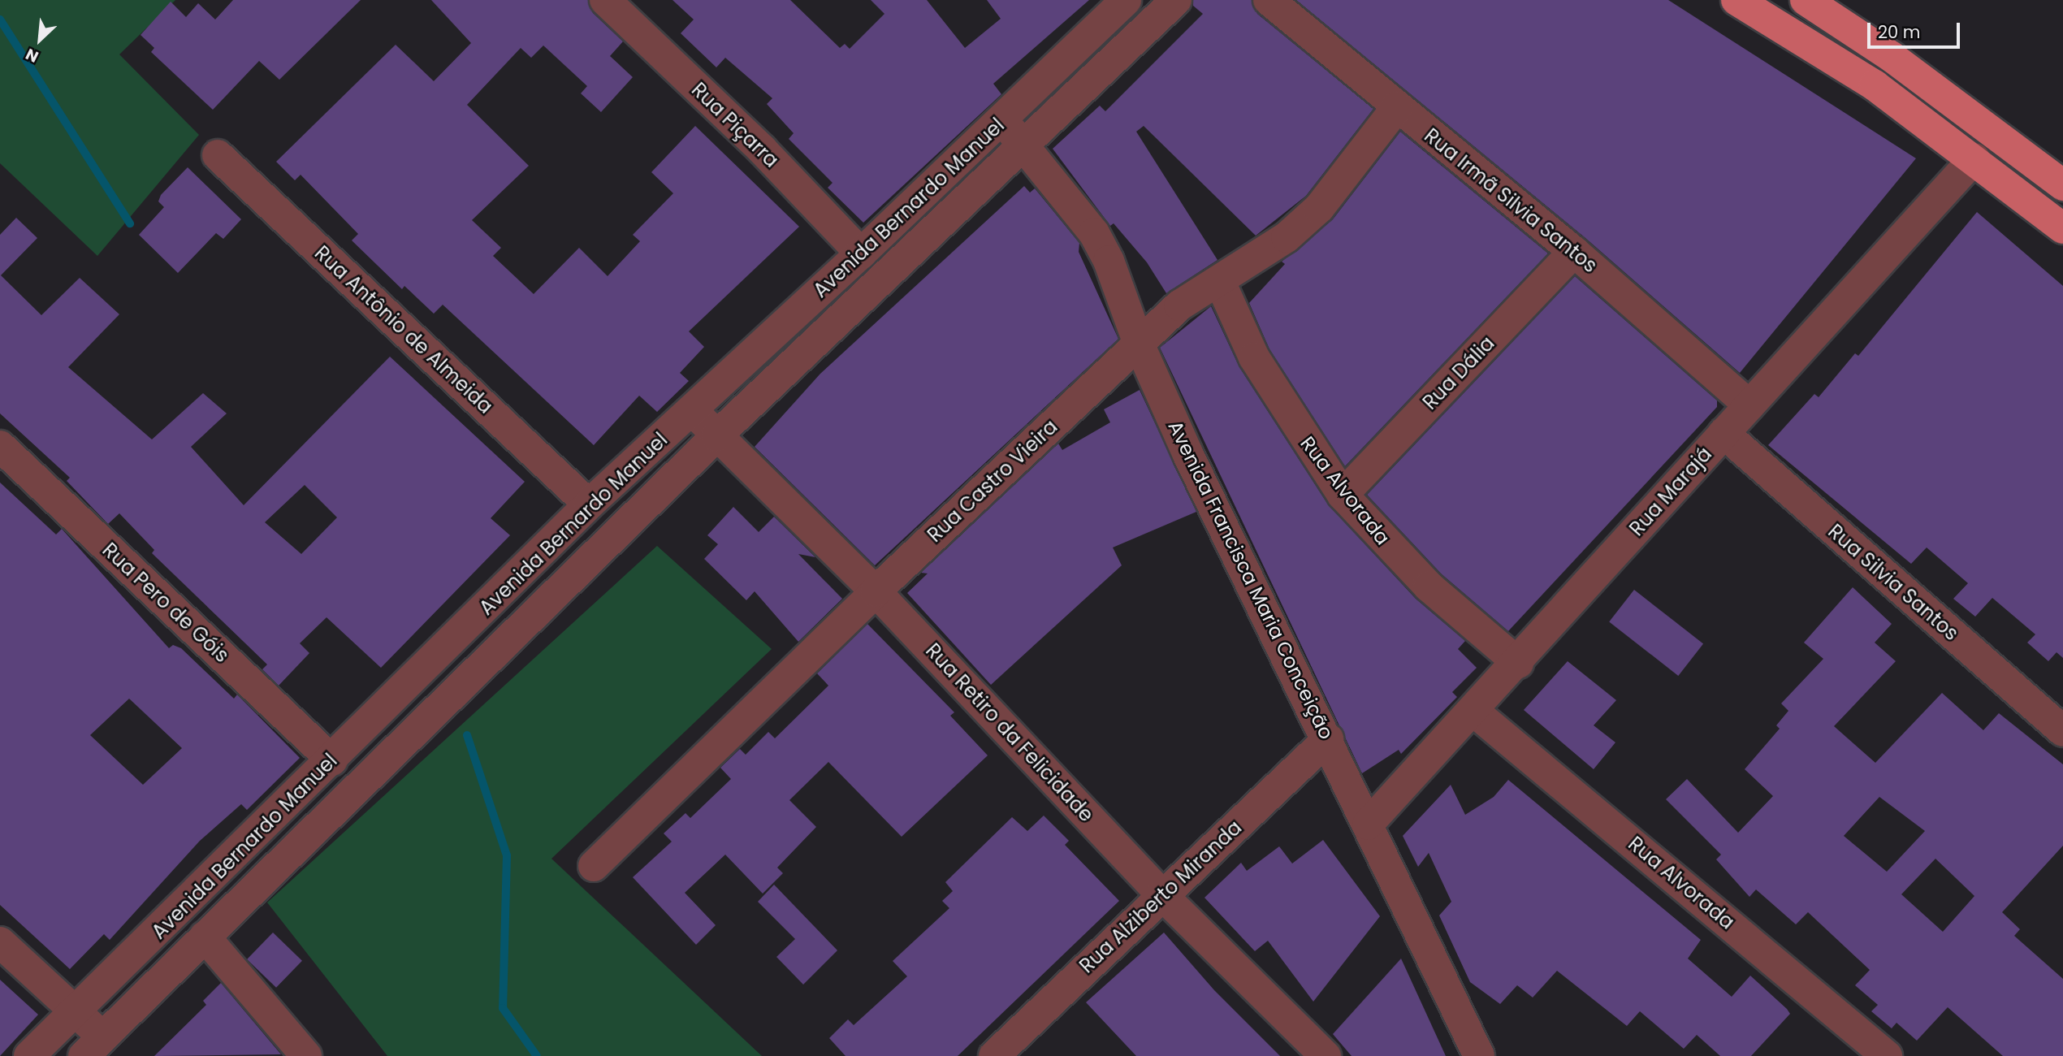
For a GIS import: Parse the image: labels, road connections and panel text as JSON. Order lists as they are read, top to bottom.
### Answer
{
  "streets": {
    "street": [
      "Rua Piçarra",
      "Rua Irmã Silvia Santos",
      "Avenida Bernardo Manuel",
      "Rua Antônio de Almeida",
      "Rua Dália",
      "Rua Castro Vieira",
      "Rua Alvorada",
      "Rua Marajá",
      "Avenida Francisca Maria Conceição",
      "Rua Silvia Santos",
      "Rua Pero de Góis",
      "Rua Retiro da Felicidade",
      "Rua Alziberto Miranda"
    ]
  },
  "crossings": [
    ["Rua Piçarra", "Avenida Bernardo Manuel"],
    ["Rua Irmã Silvia Santos", "Rua Dália"],
    ["Rua Irmã Silvia Santos", "Rua Castro Vieira"],
    ["Rua Irmã Silvia Santos", "Rua Marajá"],
    ["Avenida Bernardo Manuel", "Rua Antônio de Almeida"],
    ["Avenida Bernardo Manuel", "Avenida Francisca Maria Conceição"],
    ["Avenida Bernardo Manuel", "Rua Pero de Góis"],
    ["Avenida Bernardo Manuel", "Rua Retiro da Felicidade"],
    ["Rua Dália", "Rua Alvorada"],
    ["Rua Castro Vieira", "Rua Alvorada"],
    ["Rua Castro Vieira", "Avenida Francisca Maria Conceição"],
    ["Rua Castro Vieira", "Rua Retiro da Felicidade"],
    ["Rua Alvorada", "Rua Marajá"],
    ["Rua Marajá", "Avenida Francisca Maria Conceição"],
    ["Rua Marajá", "Rua Silvia Santos"],
    ["Avenida Francisca Maria Conceição", "Rua Alziberto Miranda"],
    ["Rua Retiro da Felicidade", "Rua Alziberto Miranda"]
  ],
  "scale_bar": "20 m",
  "north": "bottom left"
}
